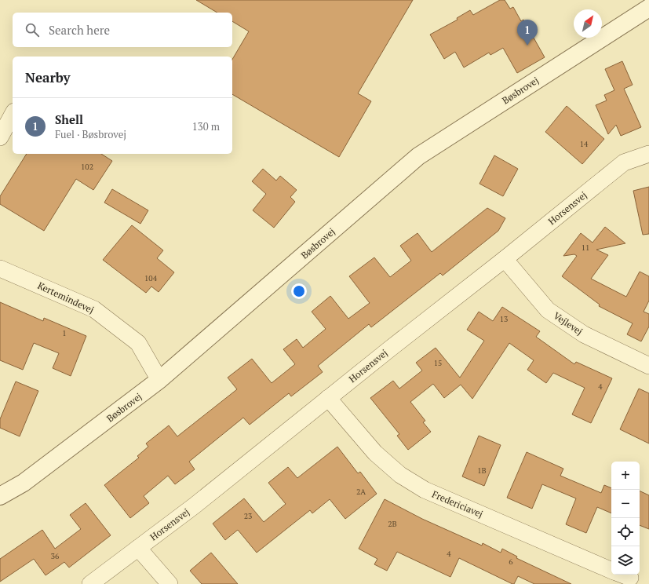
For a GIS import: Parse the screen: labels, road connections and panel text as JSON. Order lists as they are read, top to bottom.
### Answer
{
  "streets": {
    "street": [
      "Bøsbrovej",
      "Horsensvej",
      "Kertemindevej",
      "Vejlevej",
      "Fredericiavej"
    ]
  },
  "crossings": [
    ["Bøsbrovej", "Kertemindevej"],
    ["Horsensvej", "Vejlevej"],
    ["Horsensvej", "Fredericiavej"]
  ],
  "house_numbers": [
    "14",
    "102",
    "11",
    "104",
    "13",
    "1",
    "15",
    "4",
    "1B",
    "2A",
    "23",
    "2B",
    "4",
    "36",
    "6"
  ],
  "north": "top right",
  "page": {
    "search": "Search here",
    "pins": "1",
    "heading": "Nearby",
    "list": [
      {
        "mark": "1",
        "name": "Shell",
        "note": "Fuel · Bøsbrovej",
        "value": "130 m"
      }
    ],
    "map_buttons": ["+", "−"]
  }
}
